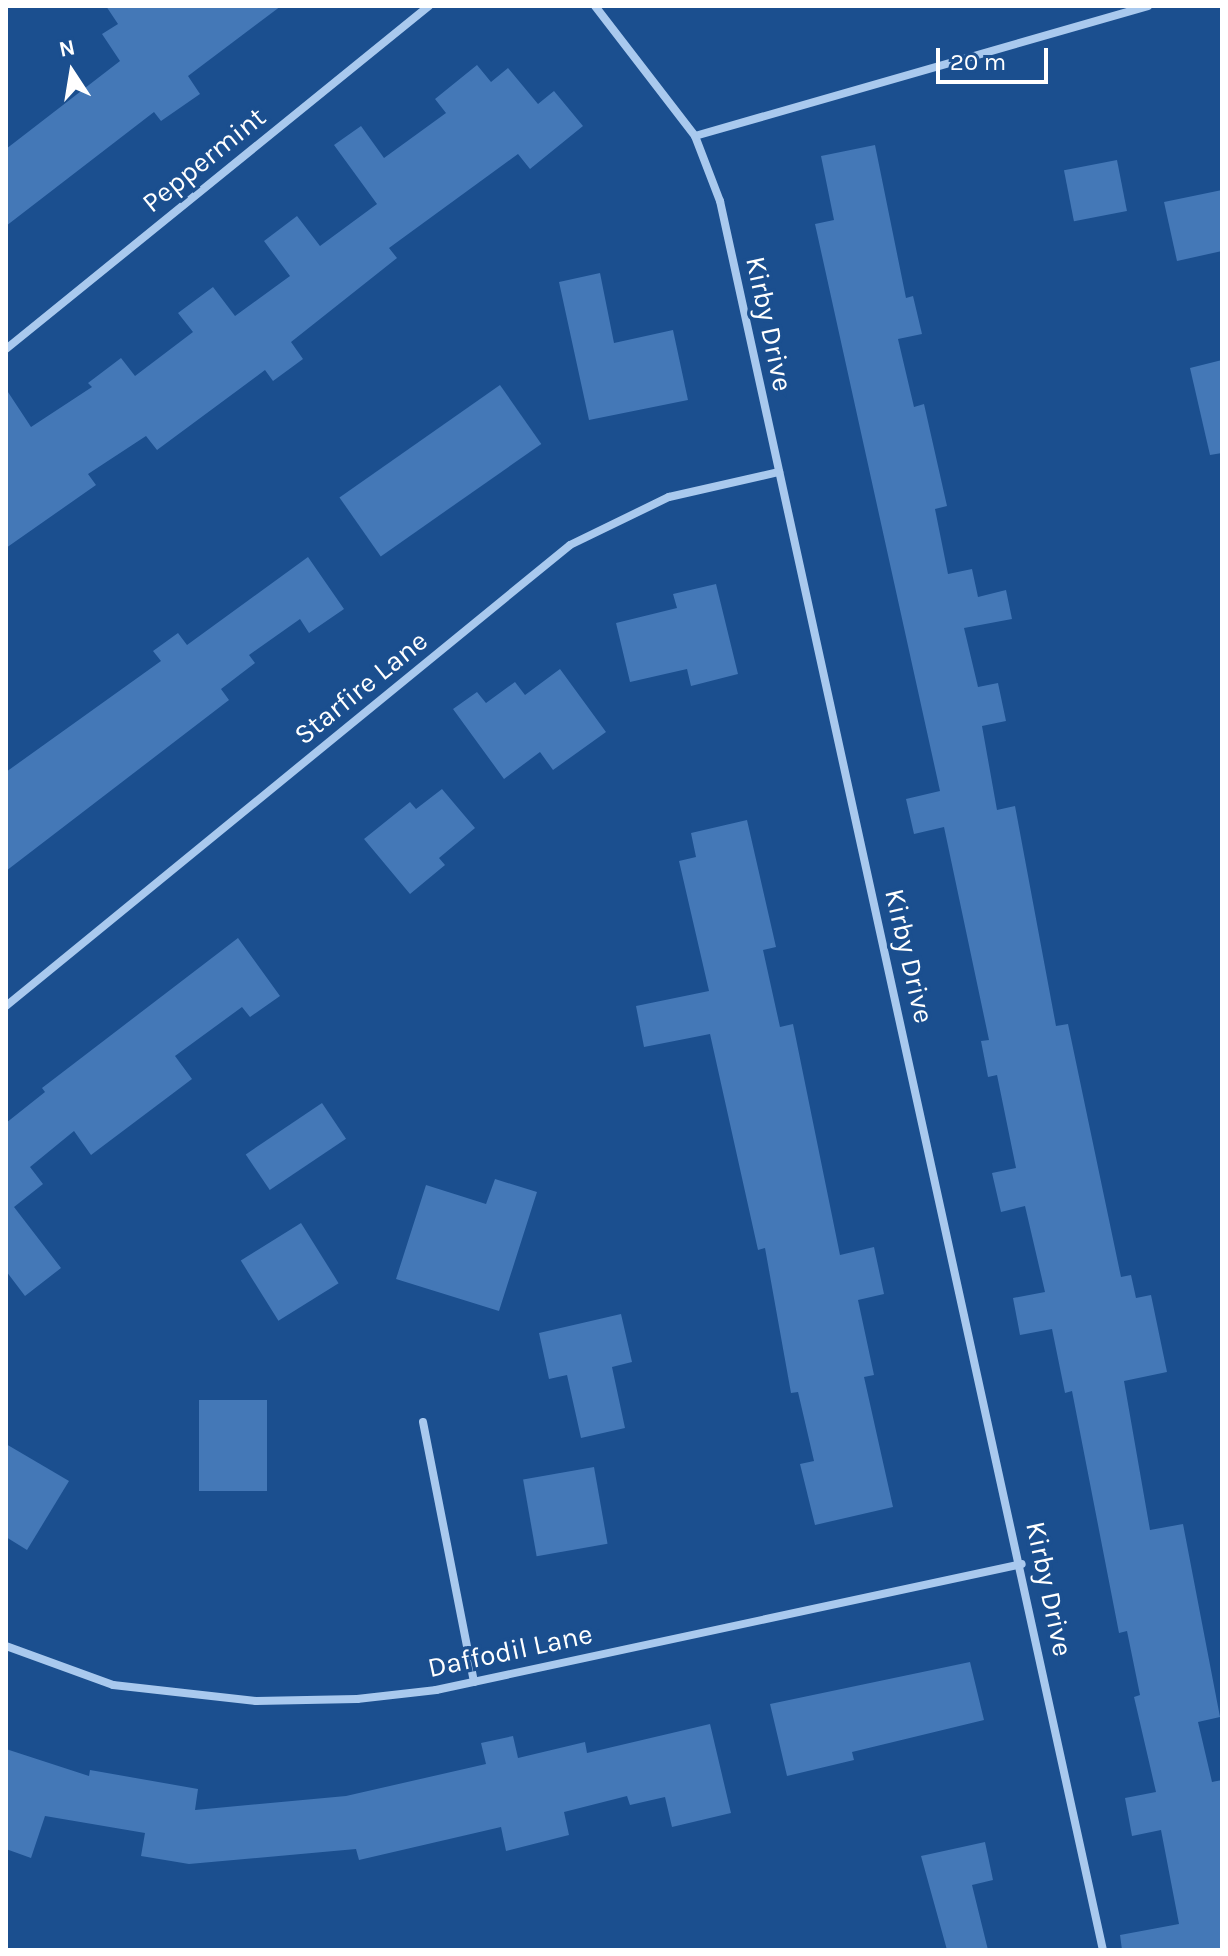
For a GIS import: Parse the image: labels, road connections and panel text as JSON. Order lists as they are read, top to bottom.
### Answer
{
  "streets": {
    "street": [
      "Peppermint",
      "Kirby Drive",
      "Starfire Lane",
      "Daffodil Lane"
    ]
  },
  "crossings": [
    ["Kirby Drive", "Starfire Lane"],
    ["Kirby Drive", "Daffodil Lane"]
  ],
  "scale_bar": "20 m",
  "north": "top"
}
